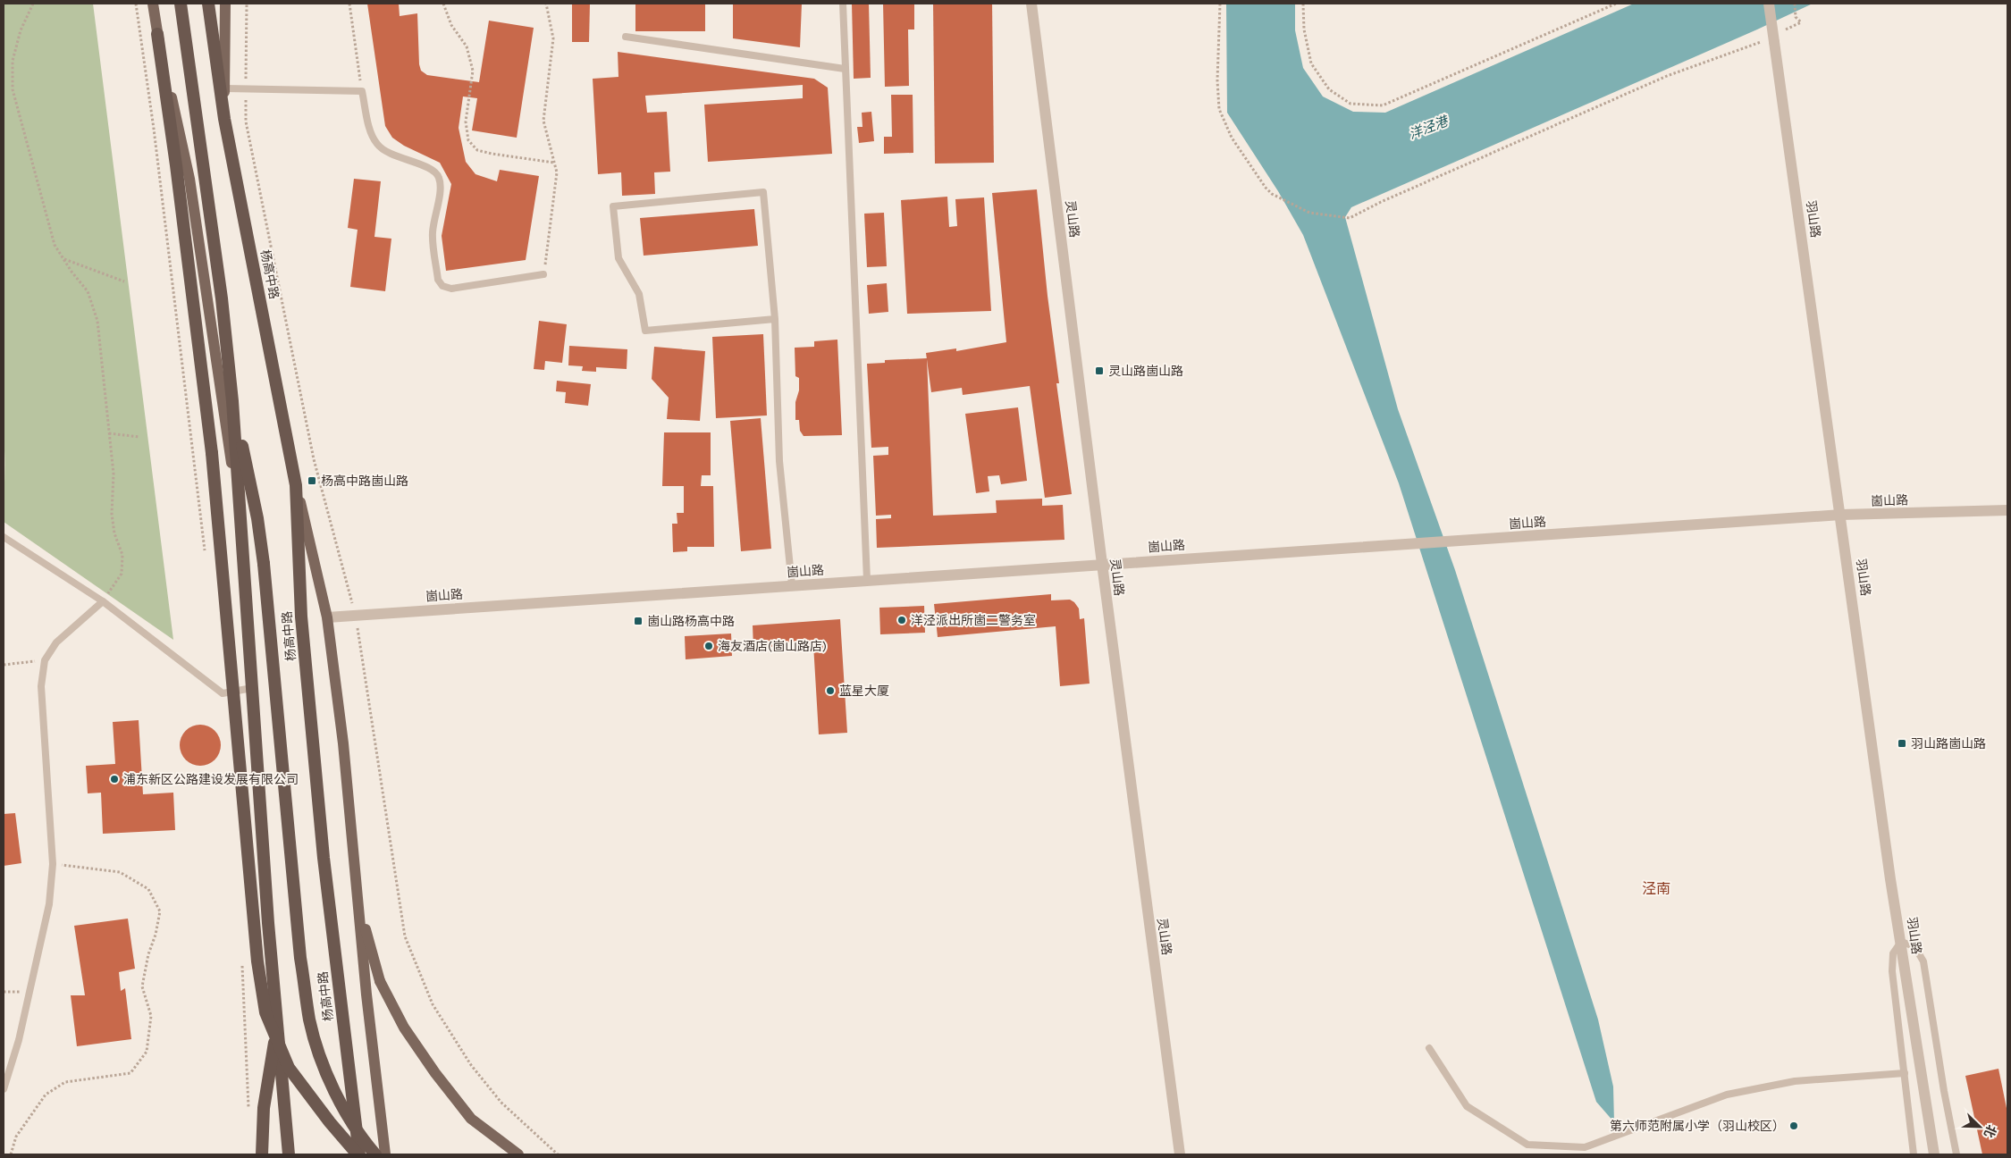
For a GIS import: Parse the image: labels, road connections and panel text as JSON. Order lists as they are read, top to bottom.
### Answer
{
  "streets": {
    "highway": ["杨高中路"],
    "street": ["灵山路", "羽山路", "崮山路"]
  },
  "crossings": [
    ["灵山路", "崮山路"],
    ["羽山路", "崮山路"]
  ],
  "districts": ["泾南"],
  "water": ["洋泾港"],
  "places": {
    "transit": [
      "灵山路崮山路",
      "杨高中路崮山路",
      "崮山路杨高中路",
      "羽山路崮山路"
    ],
    "other": [
      "洋泾派出所崮二警务室",
      "海友酒店(崮山路店)",
      "蓝星大厦",
      "浦东新区公路建设发展有限公司",
      "第六师范附属小学（羽山校区）"
    ]
  },
  "north": "bottom right"
}
